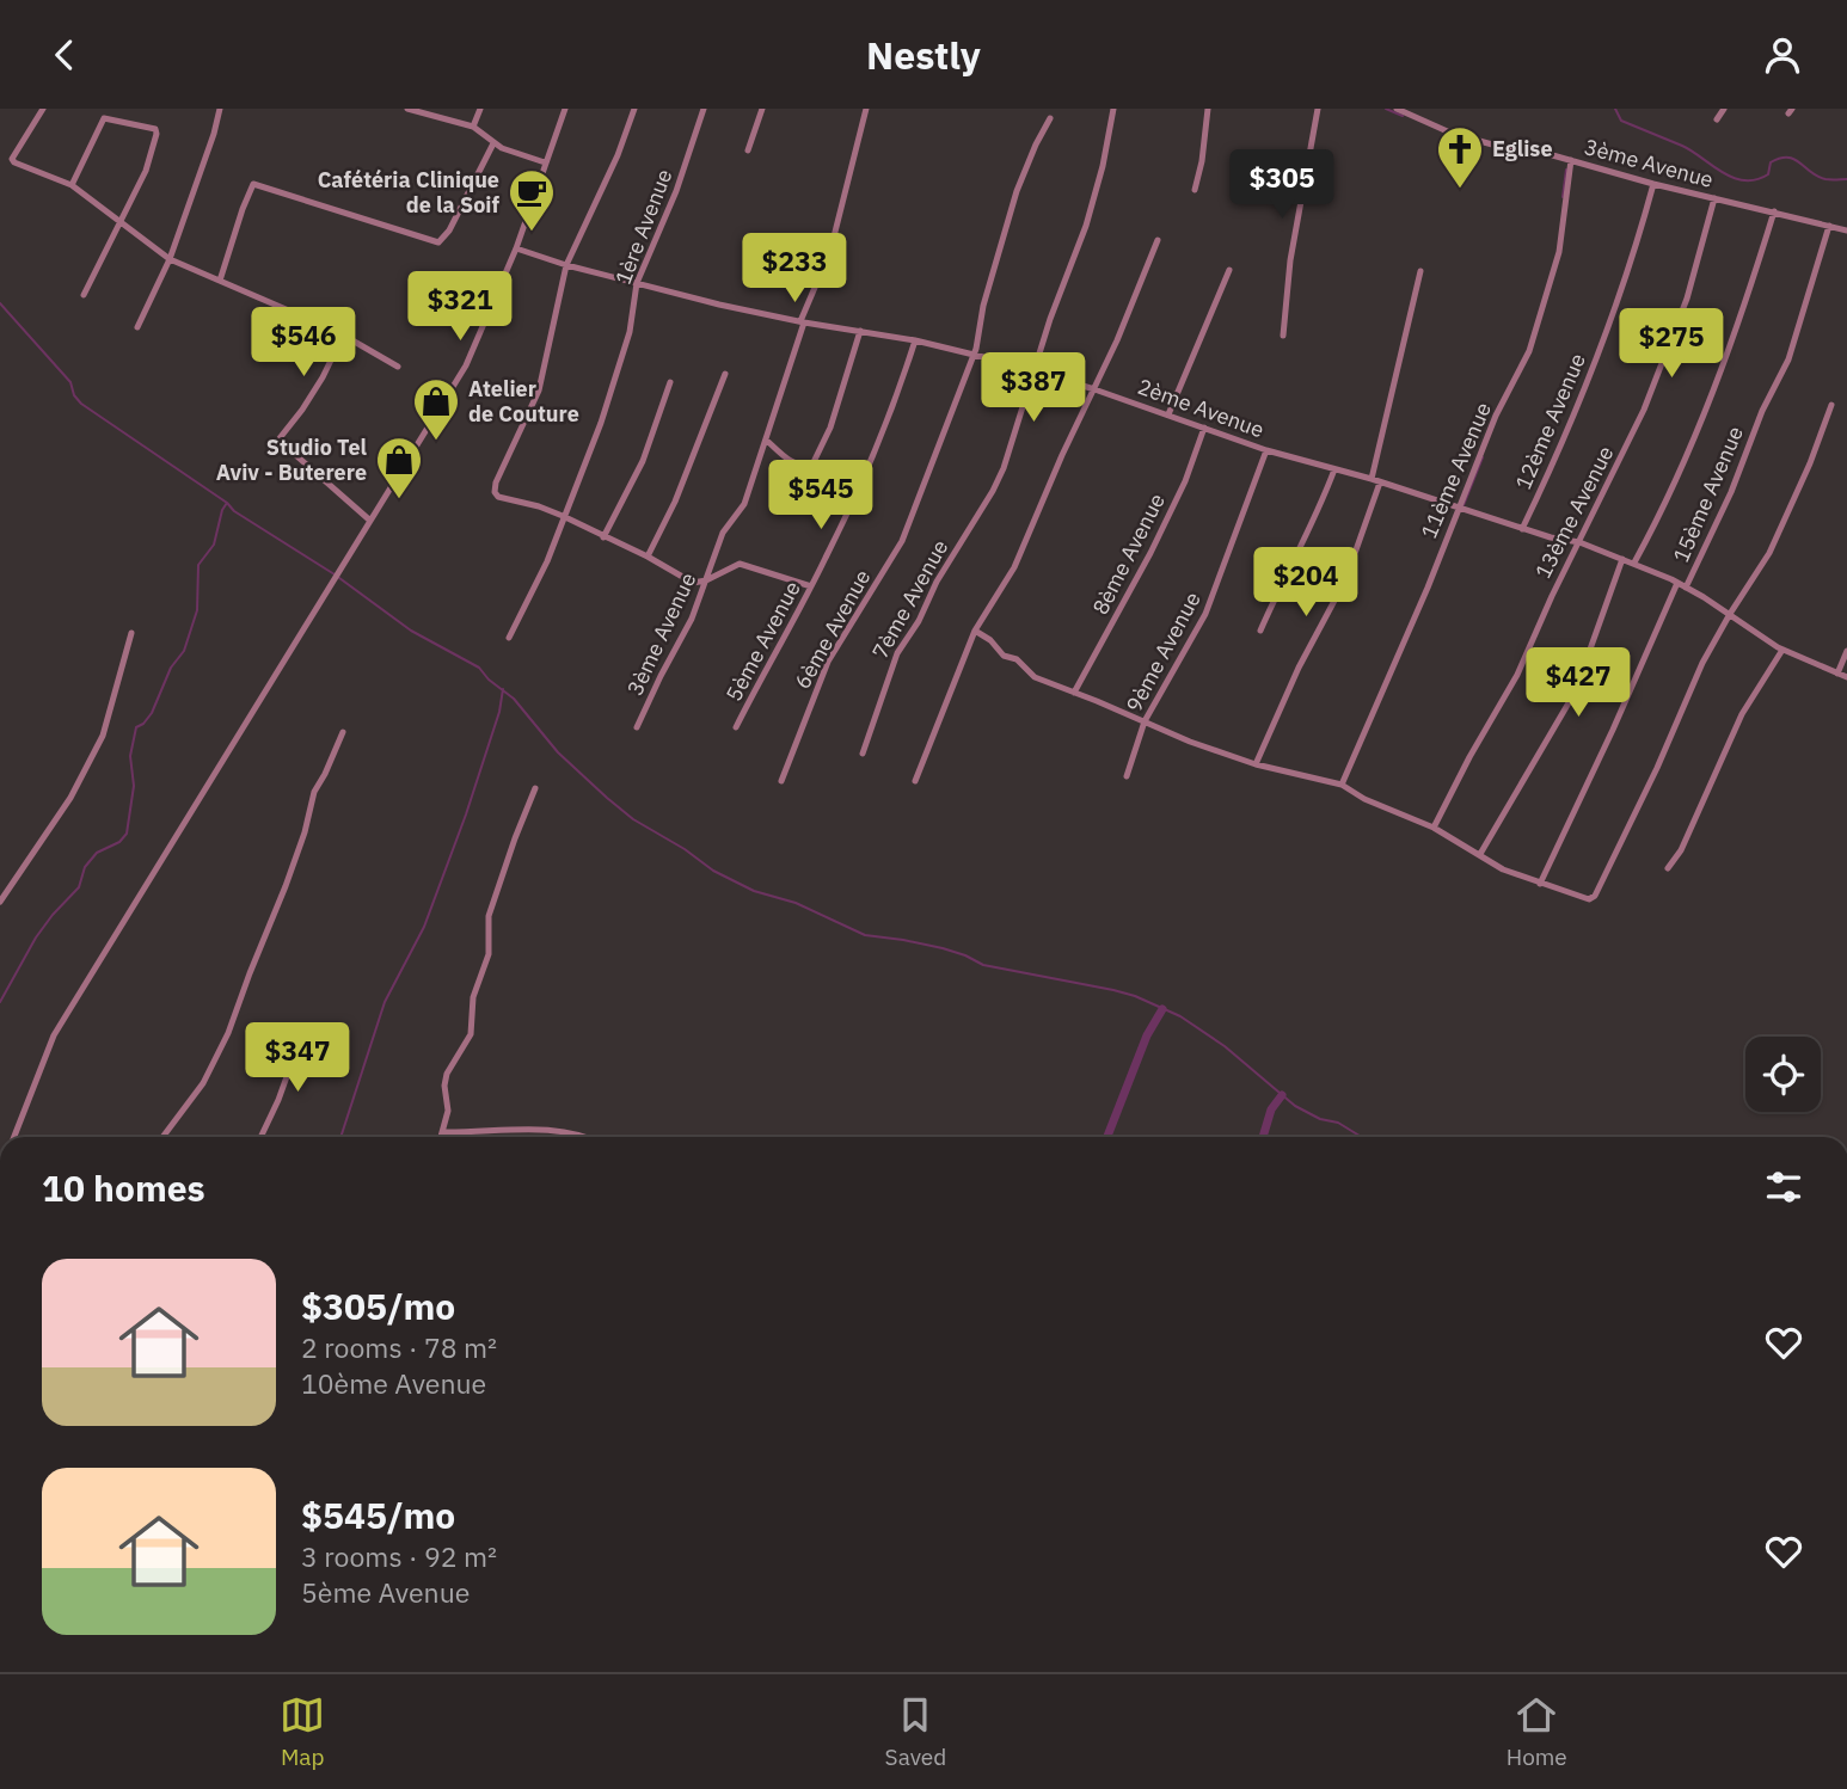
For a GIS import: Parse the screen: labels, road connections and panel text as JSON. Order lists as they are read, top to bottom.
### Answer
{
  "streets": {
    "street": [
      "3ème Avenue",
      "1ère Avenue",
      "2ème Avenue",
      "12ème Avenue",
      "11ème Avenue",
      "15ème Avenue",
      "13ème Avenue",
      "8ème Avenue",
      "7ème Avenue",
      "6ème Avenue",
      "5ème Avenue",
      "9ème Avenue"
    ]
  },
  "crossings": [
    ["3ème Avenue", "2ème Avenue"],
    ["3ème Avenue", "12ème Avenue"],
    ["3ème Avenue", "11ème Avenue"],
    ["3ème Avenue", "15ème Avenue"],
    ["3ème Avenue", "13ème Avenue"],
    ["1ère Avenue", "2ème Avenue"],
    ["2ème Avenue", "12ème Avenue"],
    ["2ème Avenue", "11ème Avenue"],
    ["2ème Avenue", "15ème Avenue"],
    ["2ème Avenue", "13ème Avenue"],
    ["2ème Avenue", "8ème Avenue"],
    ["2ème Avenue", "7ème Avenue"],
    ["2ème Avenue", "6ème Avenue"],
    ["2ème Avenue", "5ème Avenue"],
    ["2ème Avenue", "9ème Avenue"]
  ],
  "places": {
    "church": ["Eglise"],
    "cafe": ["Cafétéria Clinique de la Soif"],
    "shop": ["Atelier de Couture", "Studio Tel Aviv - Buterere"]
  },
  "page": {
    "header": "Nestly",
    "price": [
      "$305",
      "$233",
      "$321",
      "$546",
      "$275",
      "$387",
      "$545",
      "$204",
      "$427",
      "$347"
    ],
    "heading": "10 homes",
    "list": [
      {
        "name": "$305/mo",
        "note": "2 rooms · 78 m² · 10ème Avenue"
      },
      {
        "name": "$545/mo",
        "note": "3 rooms · 92 m² · 5ème Avenue"
      }
    ],
    "tabs": ["Map", "Saved", "Home"]
  }
}
